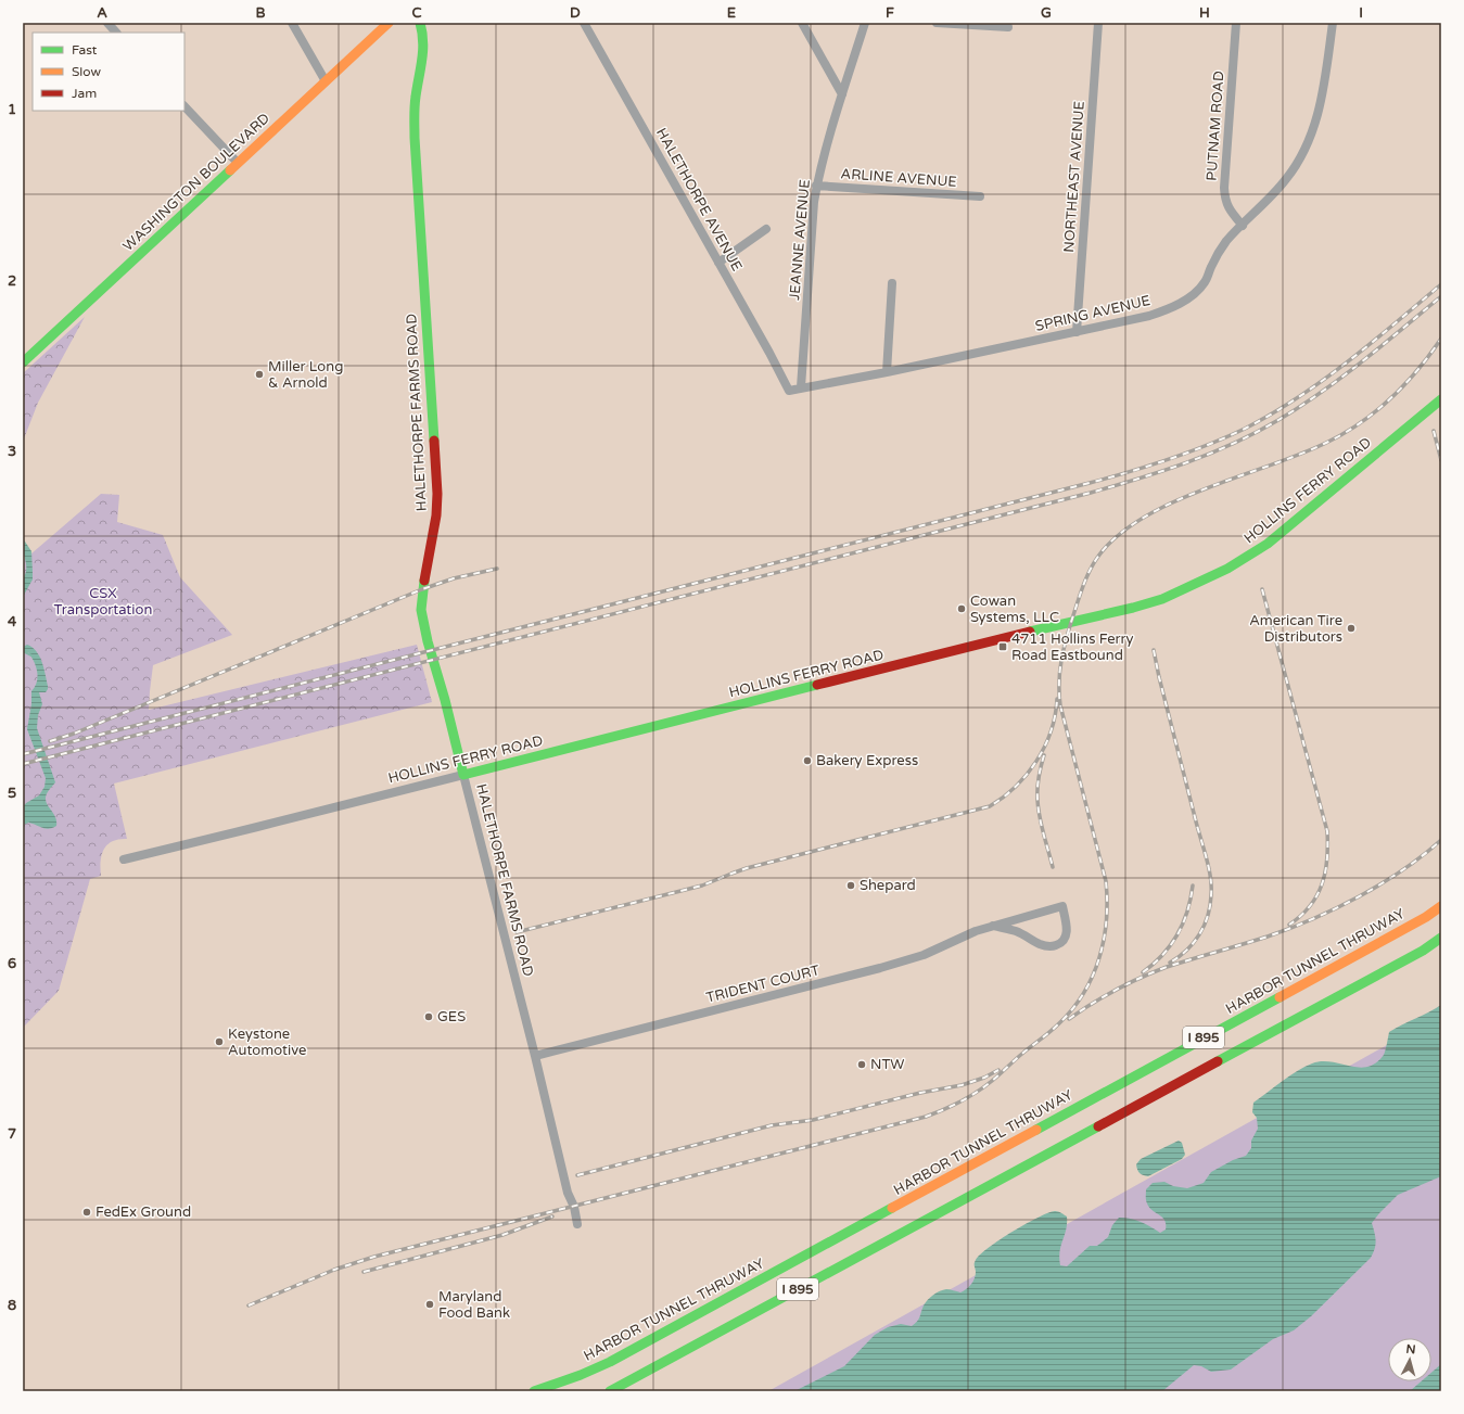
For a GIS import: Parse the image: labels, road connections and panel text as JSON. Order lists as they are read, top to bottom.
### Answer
{
  "streets": {
    "main road": [
      "WASHINGTON BOULEVARD",
      "HALETHORPE FARMS ROAD",
      "HOLLINS FERRY ROAD",
      "HARBOR TUNNEL THRUWAY",
      "I 895"
    ],
    "street": [
      "PUTNAM ROAD",
      "NORTHEAST AVENUE",
      "ARLINE AVENUE",
      "HALETHORPE AVENUE",
      "JEANNE AVENUE",
      "SPRING AVENUE",
      "TRIDENT COURT"
    ]
  },
  "crossings": [
    ["PUTNAM ROAD", "SPRING AVENUE"],
    ["NORTHEAST AVENUE", "SPRING AVENUE"],
    ["ARLINE AVENUE", "JEANNE AVENUE"],
    ["HALETHORPE AVENUE", "SPRING AVENUE"],
    ["JEANNE AVENUE", "SPRING AVENUE"],
    ["HALETHORPE FARMS ROAD", "HOLLINS FERRY ROAD"],
    ["HALETHORPE FARMS ROAD", "TRIDENT COURT"]
  ],
  "parks": ["CSX Transportation"],
  "places": {
    "other": [
      "Miller Long & Arnold",
      "Cowan Systems, LLC",
      "American Tire Distributors",
      "Bakery Express",
      "Shepard",
      "GES",
      "Keystone Automotive",
      "NTW",
      "FedEx Ground",
      "Maryland Food Bank"
    ],
    "transit": ["4711 Hollins Ferry Road Eastbound"]
  },
  "legend": ["Fast", "Slow", "Jam"],
  "north": "top",
  "grid": {
    "columns": [
      "A",
      "B",
      "C",
      "D",
      "E",
      "F",
      "G",
      "H",
      "I"
    ],
    "rows": [
      "1",
      "2",
      "3",
      "4",
      "5",
      "6",
      "7",
      "8"
    ]
  }
}
